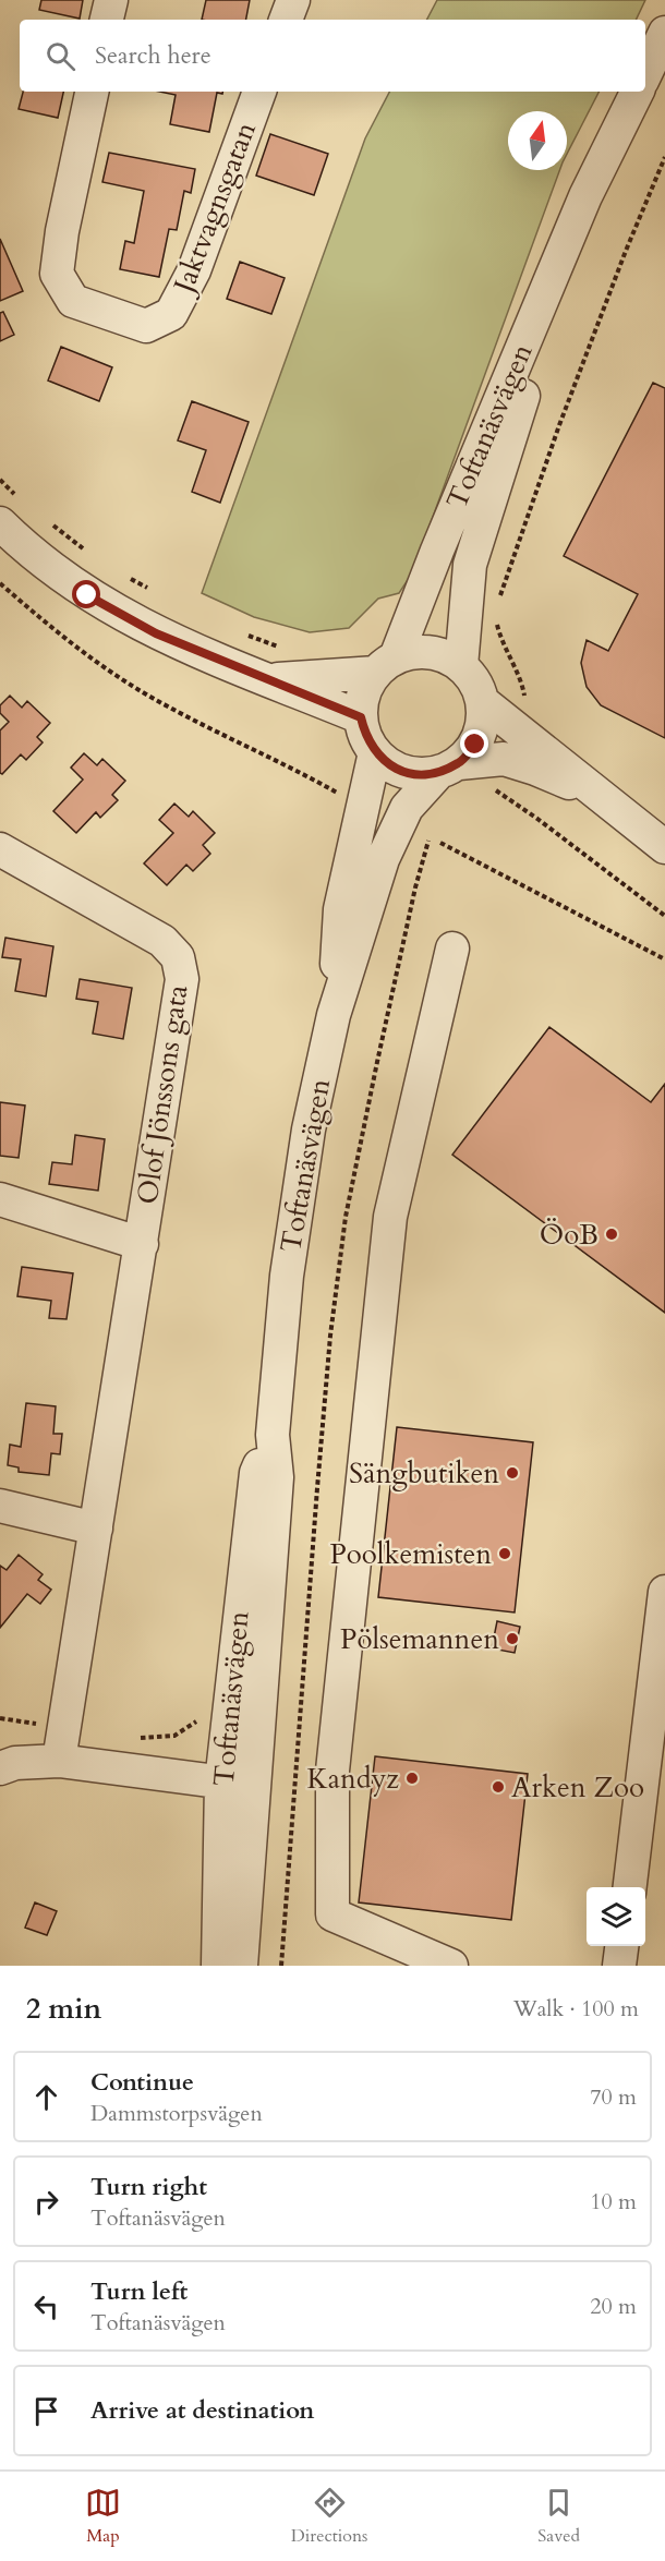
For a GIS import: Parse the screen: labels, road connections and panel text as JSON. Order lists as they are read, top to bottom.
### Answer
{
  "streets": {
    "street": ["Jaktvagnsgatan", "Toftanäsvägen", "Olof Jönssons gata"]
  },
  "places": [
    "ÖoB",
    "Sängbutiken",
    "Poolkemisten",
    "Pölsemannen",
    "Kandyz",
    "Arken Zoo"
  ],
  "north": "top",
  "page": {
    "search": "Search here",
    "heading": ["2 min", "Walk · 100 m"],
    "list": [
      ["Continue", "Dammstorpsvägen", "70 m"],
      ["Turn right", "Toftanäsvägen", "10 m"],
      ["Turn left", "Toftanäsvägen", "20 m"],
      "Arrive at destination"
    ],
    "nav": ["Map", "Directions", "Saved"]
  }
}
